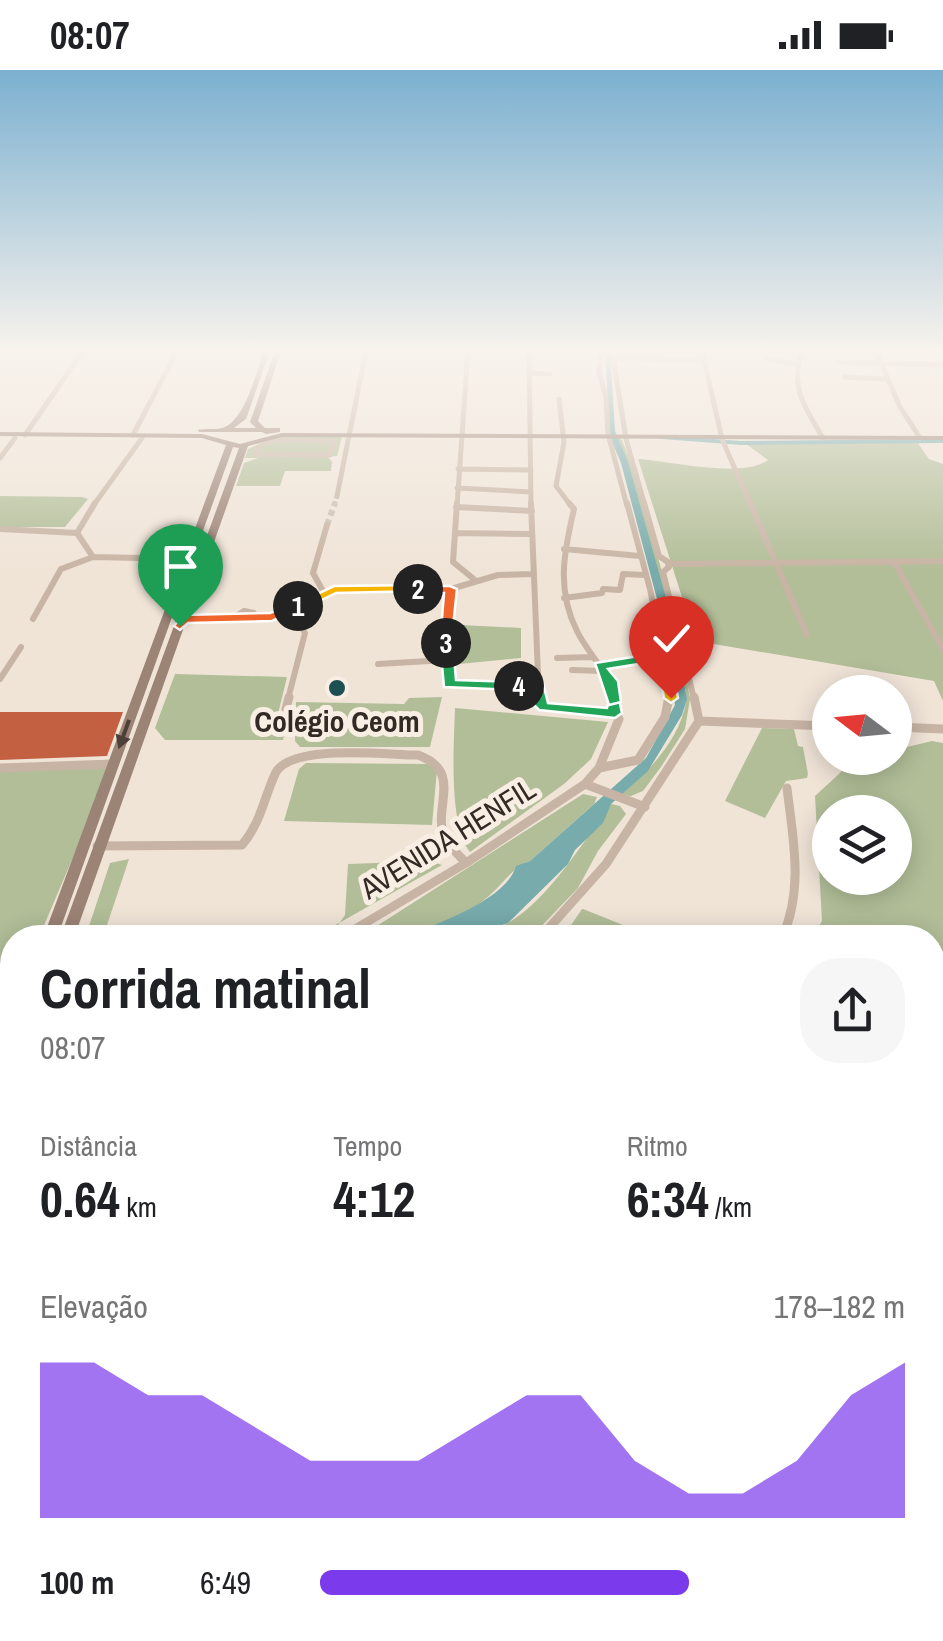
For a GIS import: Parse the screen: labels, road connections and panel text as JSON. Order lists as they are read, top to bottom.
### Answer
{
  "streets": {
    "street": ["AVENIDA HENFIL"]
  },
  "places": ["Colégio Ceom"],
  "north": "left",
  "page": {
    "status": "08:07",
    "pins": [
      "2",
      "1",
      "3",
      "4"
    ],
    "heading": ["Corrida matinal", "08:07"],
    "stats": [
      ["Distância", "0.64 km"],
      ["Tempo", "4:12"],
      ["Ritmo", "6:34 /km"]
    ],
    "chart": ["Elevação", "178–182 m"],
    "list": [
      {
        "name": "100 m",
        "note": "6:49"
      }
    ]
  }
}
